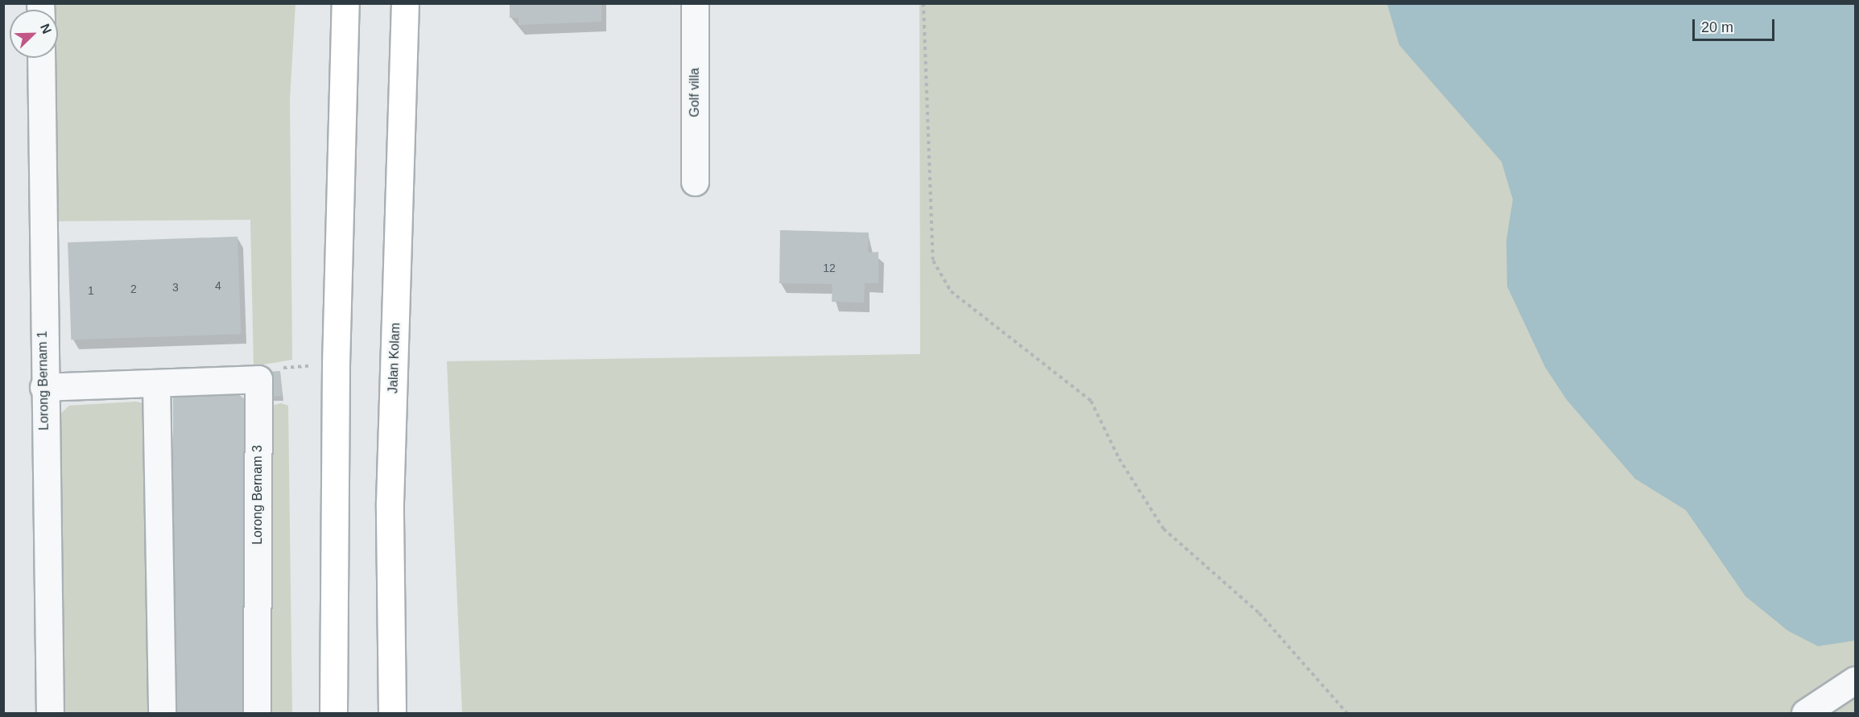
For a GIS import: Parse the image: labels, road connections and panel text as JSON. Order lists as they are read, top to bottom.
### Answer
{
  "streets": {
    "main road": ["Jalan Kolam"],
    "street": ["Golf villa", "Lorong Bernam 1", "Lorong Bernam 3"]
  },
  "crossings": [
    ["Lorong Bernam 1", "Lorong Bernam 3"]
  ],
  "house_numbers": [
    "12",
    "4",
    "3",
    "2",
    "1"
  ],
  "scale_bar": "20 m",
  "north": "top right"
}
